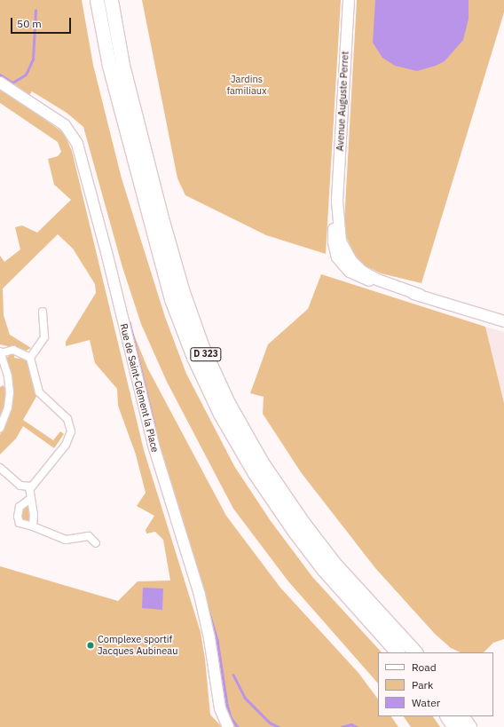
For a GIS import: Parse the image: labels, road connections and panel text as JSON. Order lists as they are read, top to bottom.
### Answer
{
  "streets": {
    "highway": ["D 323"],
    "street": ["Avenue Auguste Perret", "Rue de Saint-Clément la Place"]
  },
  "parks": ["Jardins familiaux"],
  "places": ["Complexe sportif Jacques Aubineau"],
  "legend": ["Road", "Park", "Water"],
  "scale_bar": "50 m"
}
